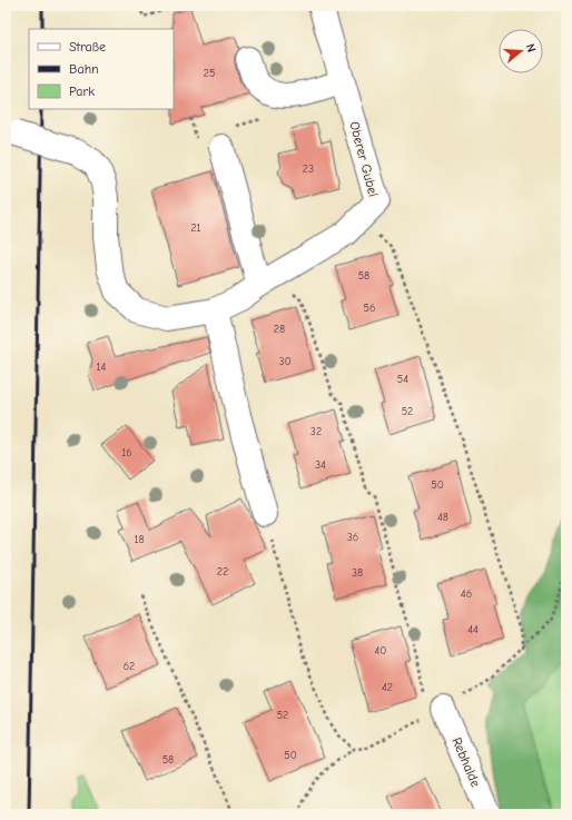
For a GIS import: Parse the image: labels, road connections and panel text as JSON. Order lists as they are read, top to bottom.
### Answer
{
  "streets": {
    "street": ["Oberer Gubel", "Rebhalde"]
  },
  "house_numbers": [
    "25",
    "23",
    "21",
    "58",
    "56",
    "28",
    "30",
    "14",
    "54",
    "52",
    "32",
    "16",
    "34",
    "50",
    "48",
    "36",
    "18",
    "22",
    "38",
    "46",
    "44",
    "40",
    "62",
    "42",
    "52",
    "50",
    "58"
  ],
  "legend": ["Straße", "Bahn", "Park"],
  "north": "right"
}
